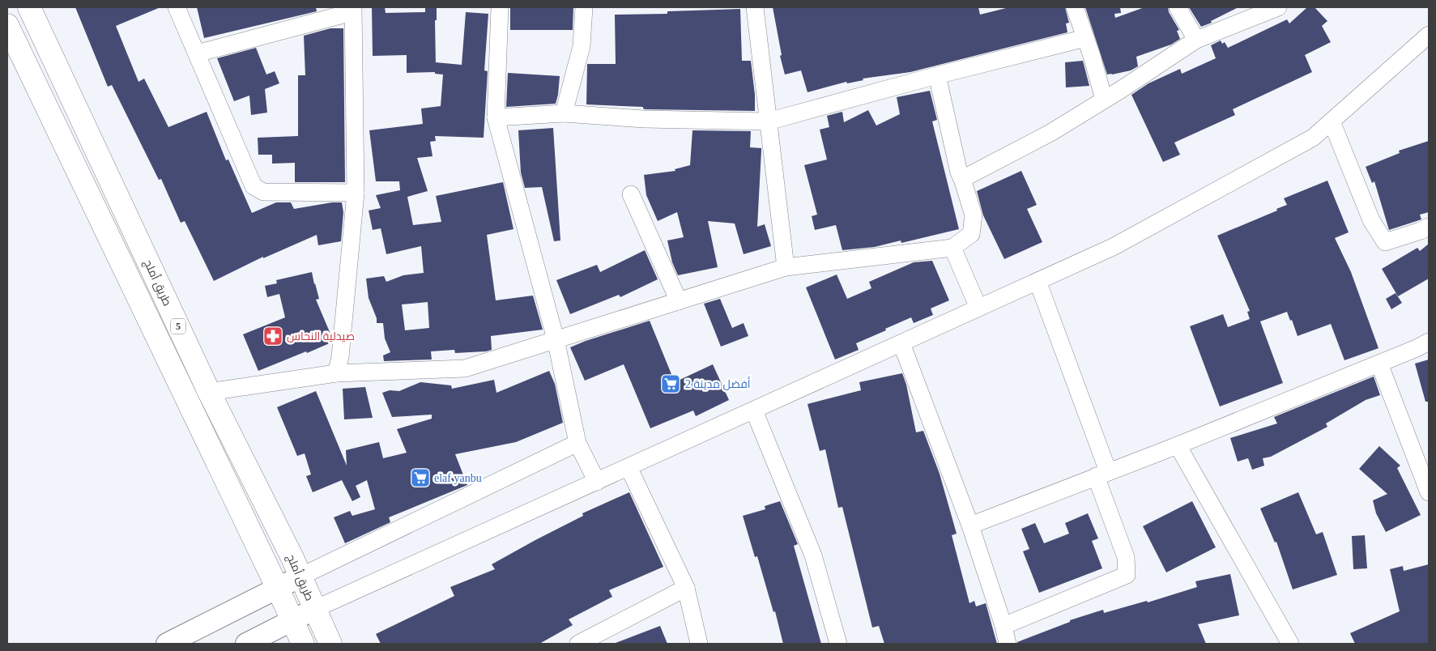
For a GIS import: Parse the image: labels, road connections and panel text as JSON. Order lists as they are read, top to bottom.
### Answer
{
  "streets": {
    "highway": ["طريق أملج", "5"]
  },
  "places": {
    "pharmacy": ["صيدلية النحاس"],
    "supermarket": ["2 أفضل مدينة", "elaf yanbu"]
  }
}
